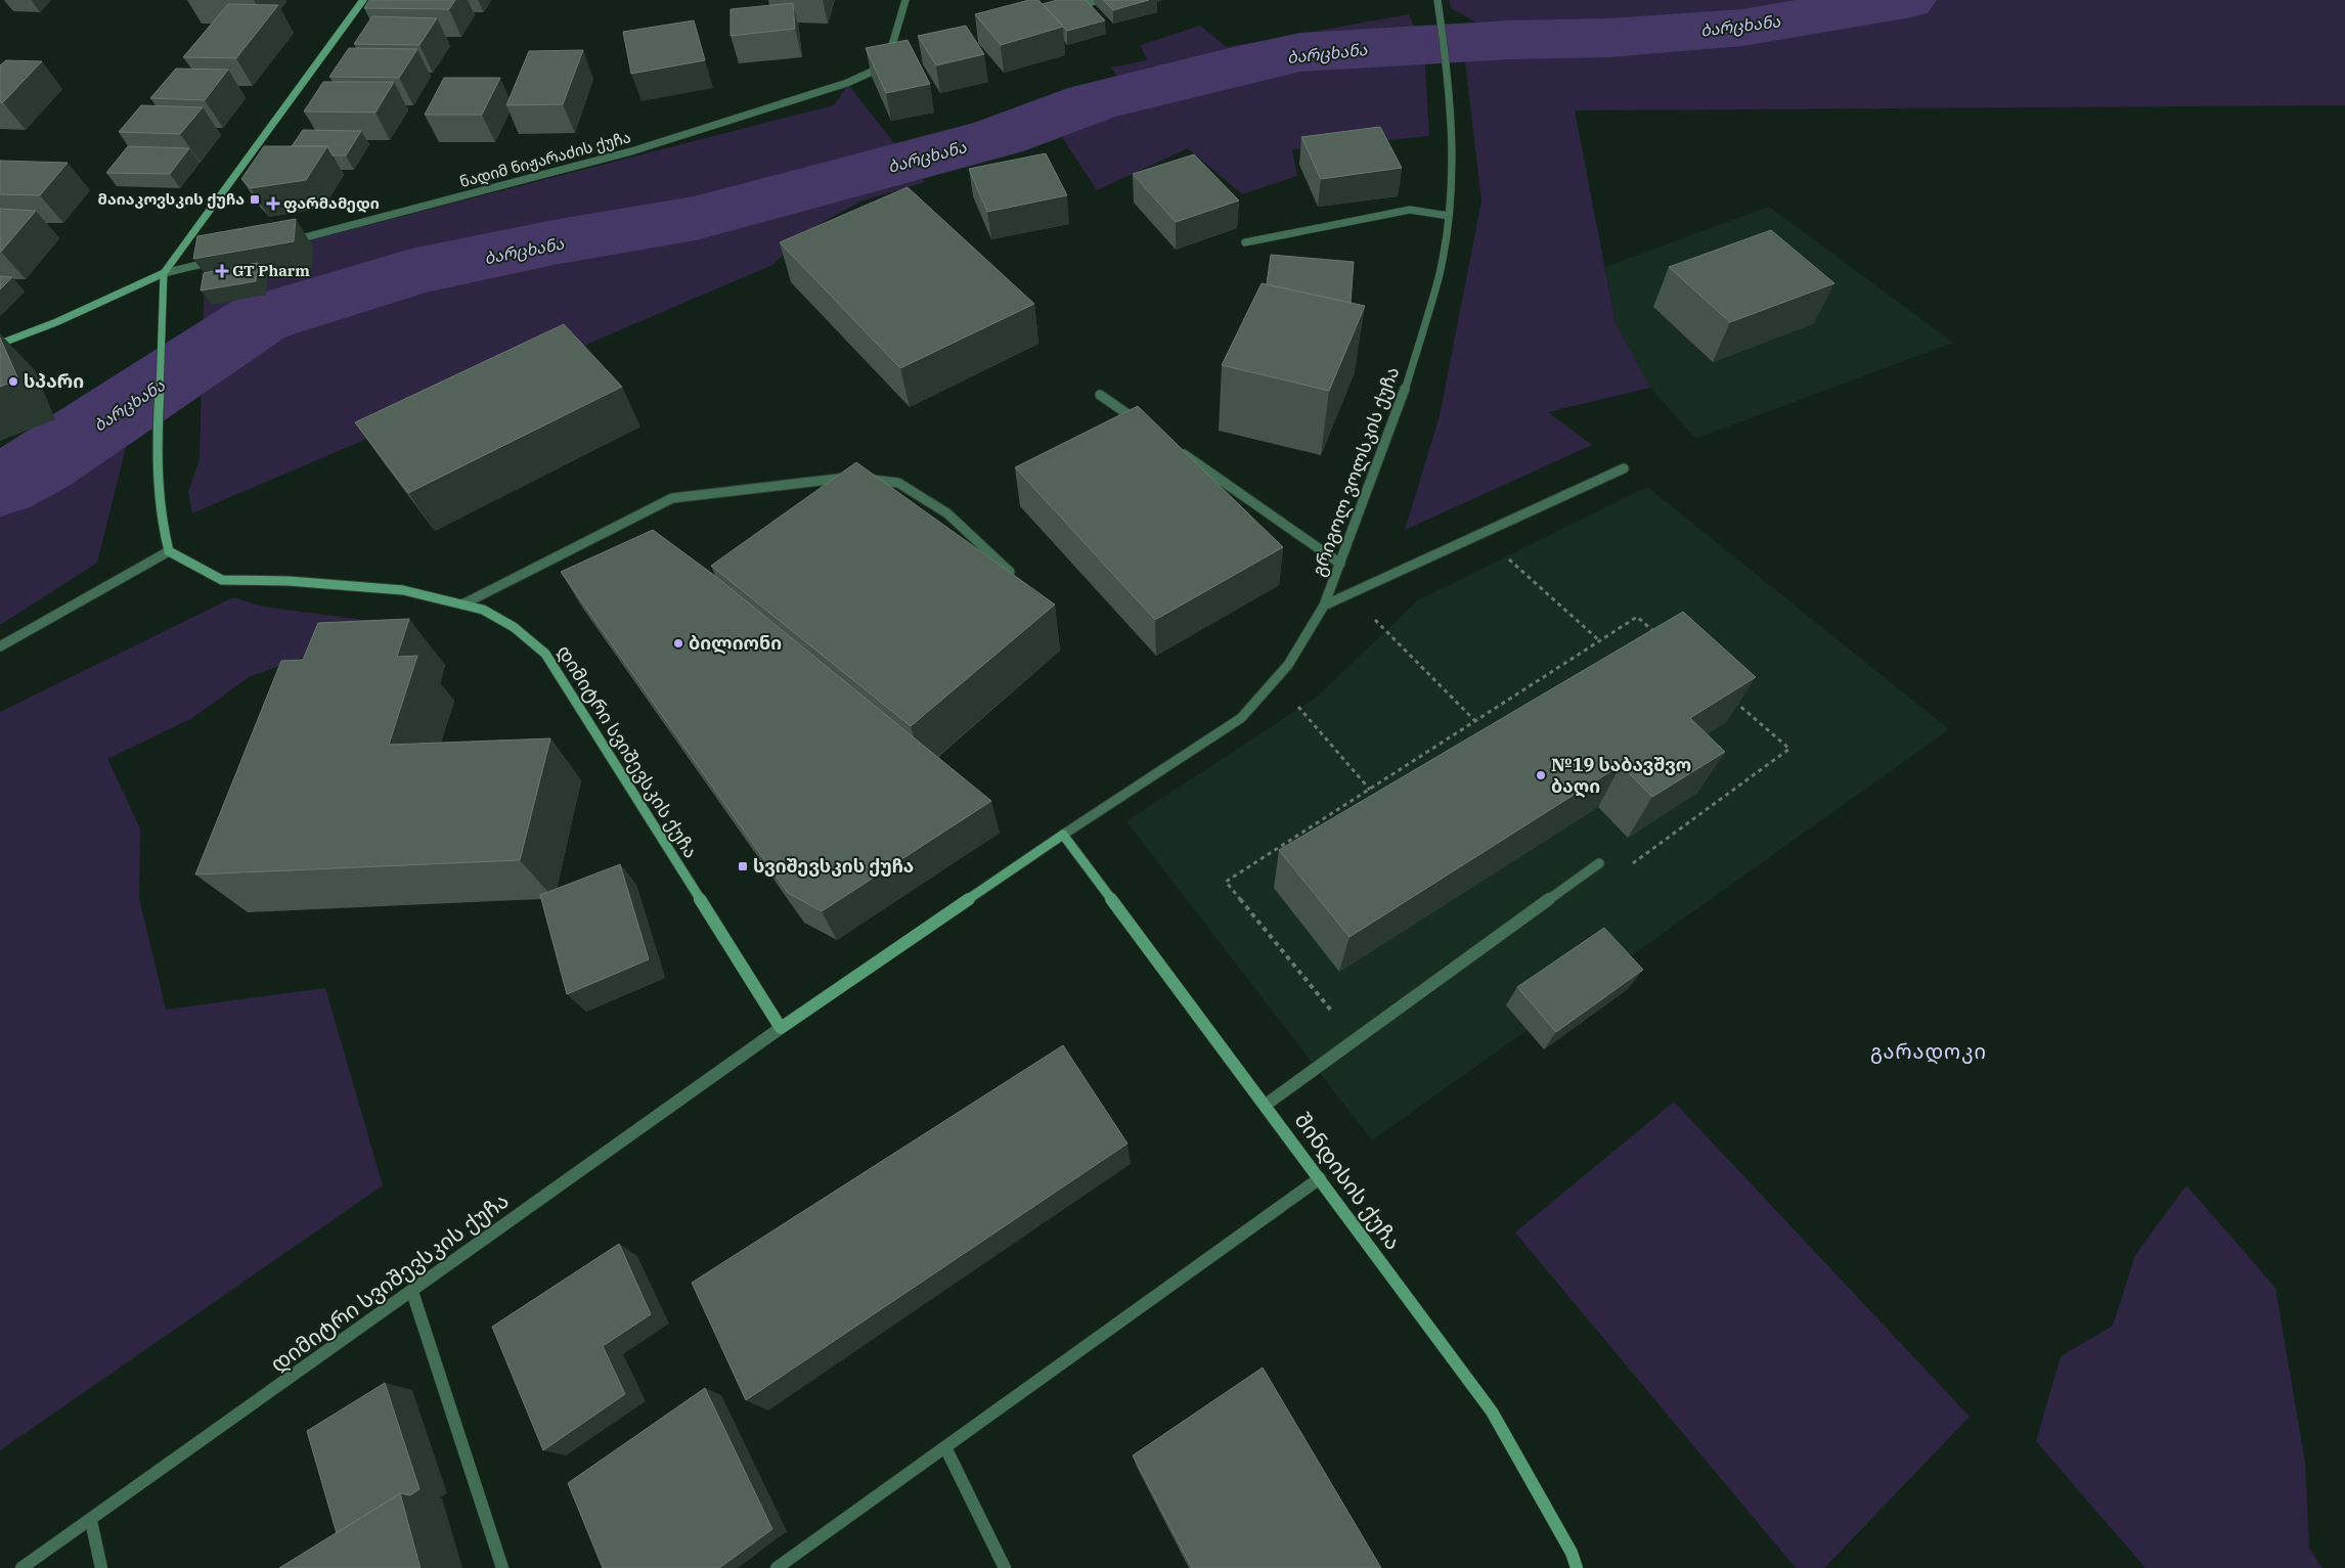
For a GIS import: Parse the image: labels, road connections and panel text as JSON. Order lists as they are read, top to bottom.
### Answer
{
  "streets": {
    "street": [
      "ნადიმ ნიჟარაძის ქუჩა",
      "გრიგოლ ვოლსკის ქუჩა",
      "დიმიტრი სვიშევსკის ქუჩა",
      "შინდისის ქუჩა"
    ]
  },
  "crossings": [
    ["გრიგოლ ვოლსკის ქუჩა", "დიმიტრი სვიშევსკის ქუჩა"],
    ["გრიგოლ ვოლსკის ქუჩა", "შინდისის ქუჩა"],
    ["დიმიტრი სვიშევსკის ქუჩა", "შინდისის ქუჩა"]
  ],
  "districts": ["გარადოკი"],
  "water": ["ბარცხანა"],
  "places": {
    "transit": ["მაიაკოვსკის ქუჩა", "სვიშევსკის ქუჩა"],
    "health": ["ფარმამედი", "GT Pharm"],
    "other": ["სპარი", "ბილიონი", "№19 საბავშვო ბაღი"]
  }
}
